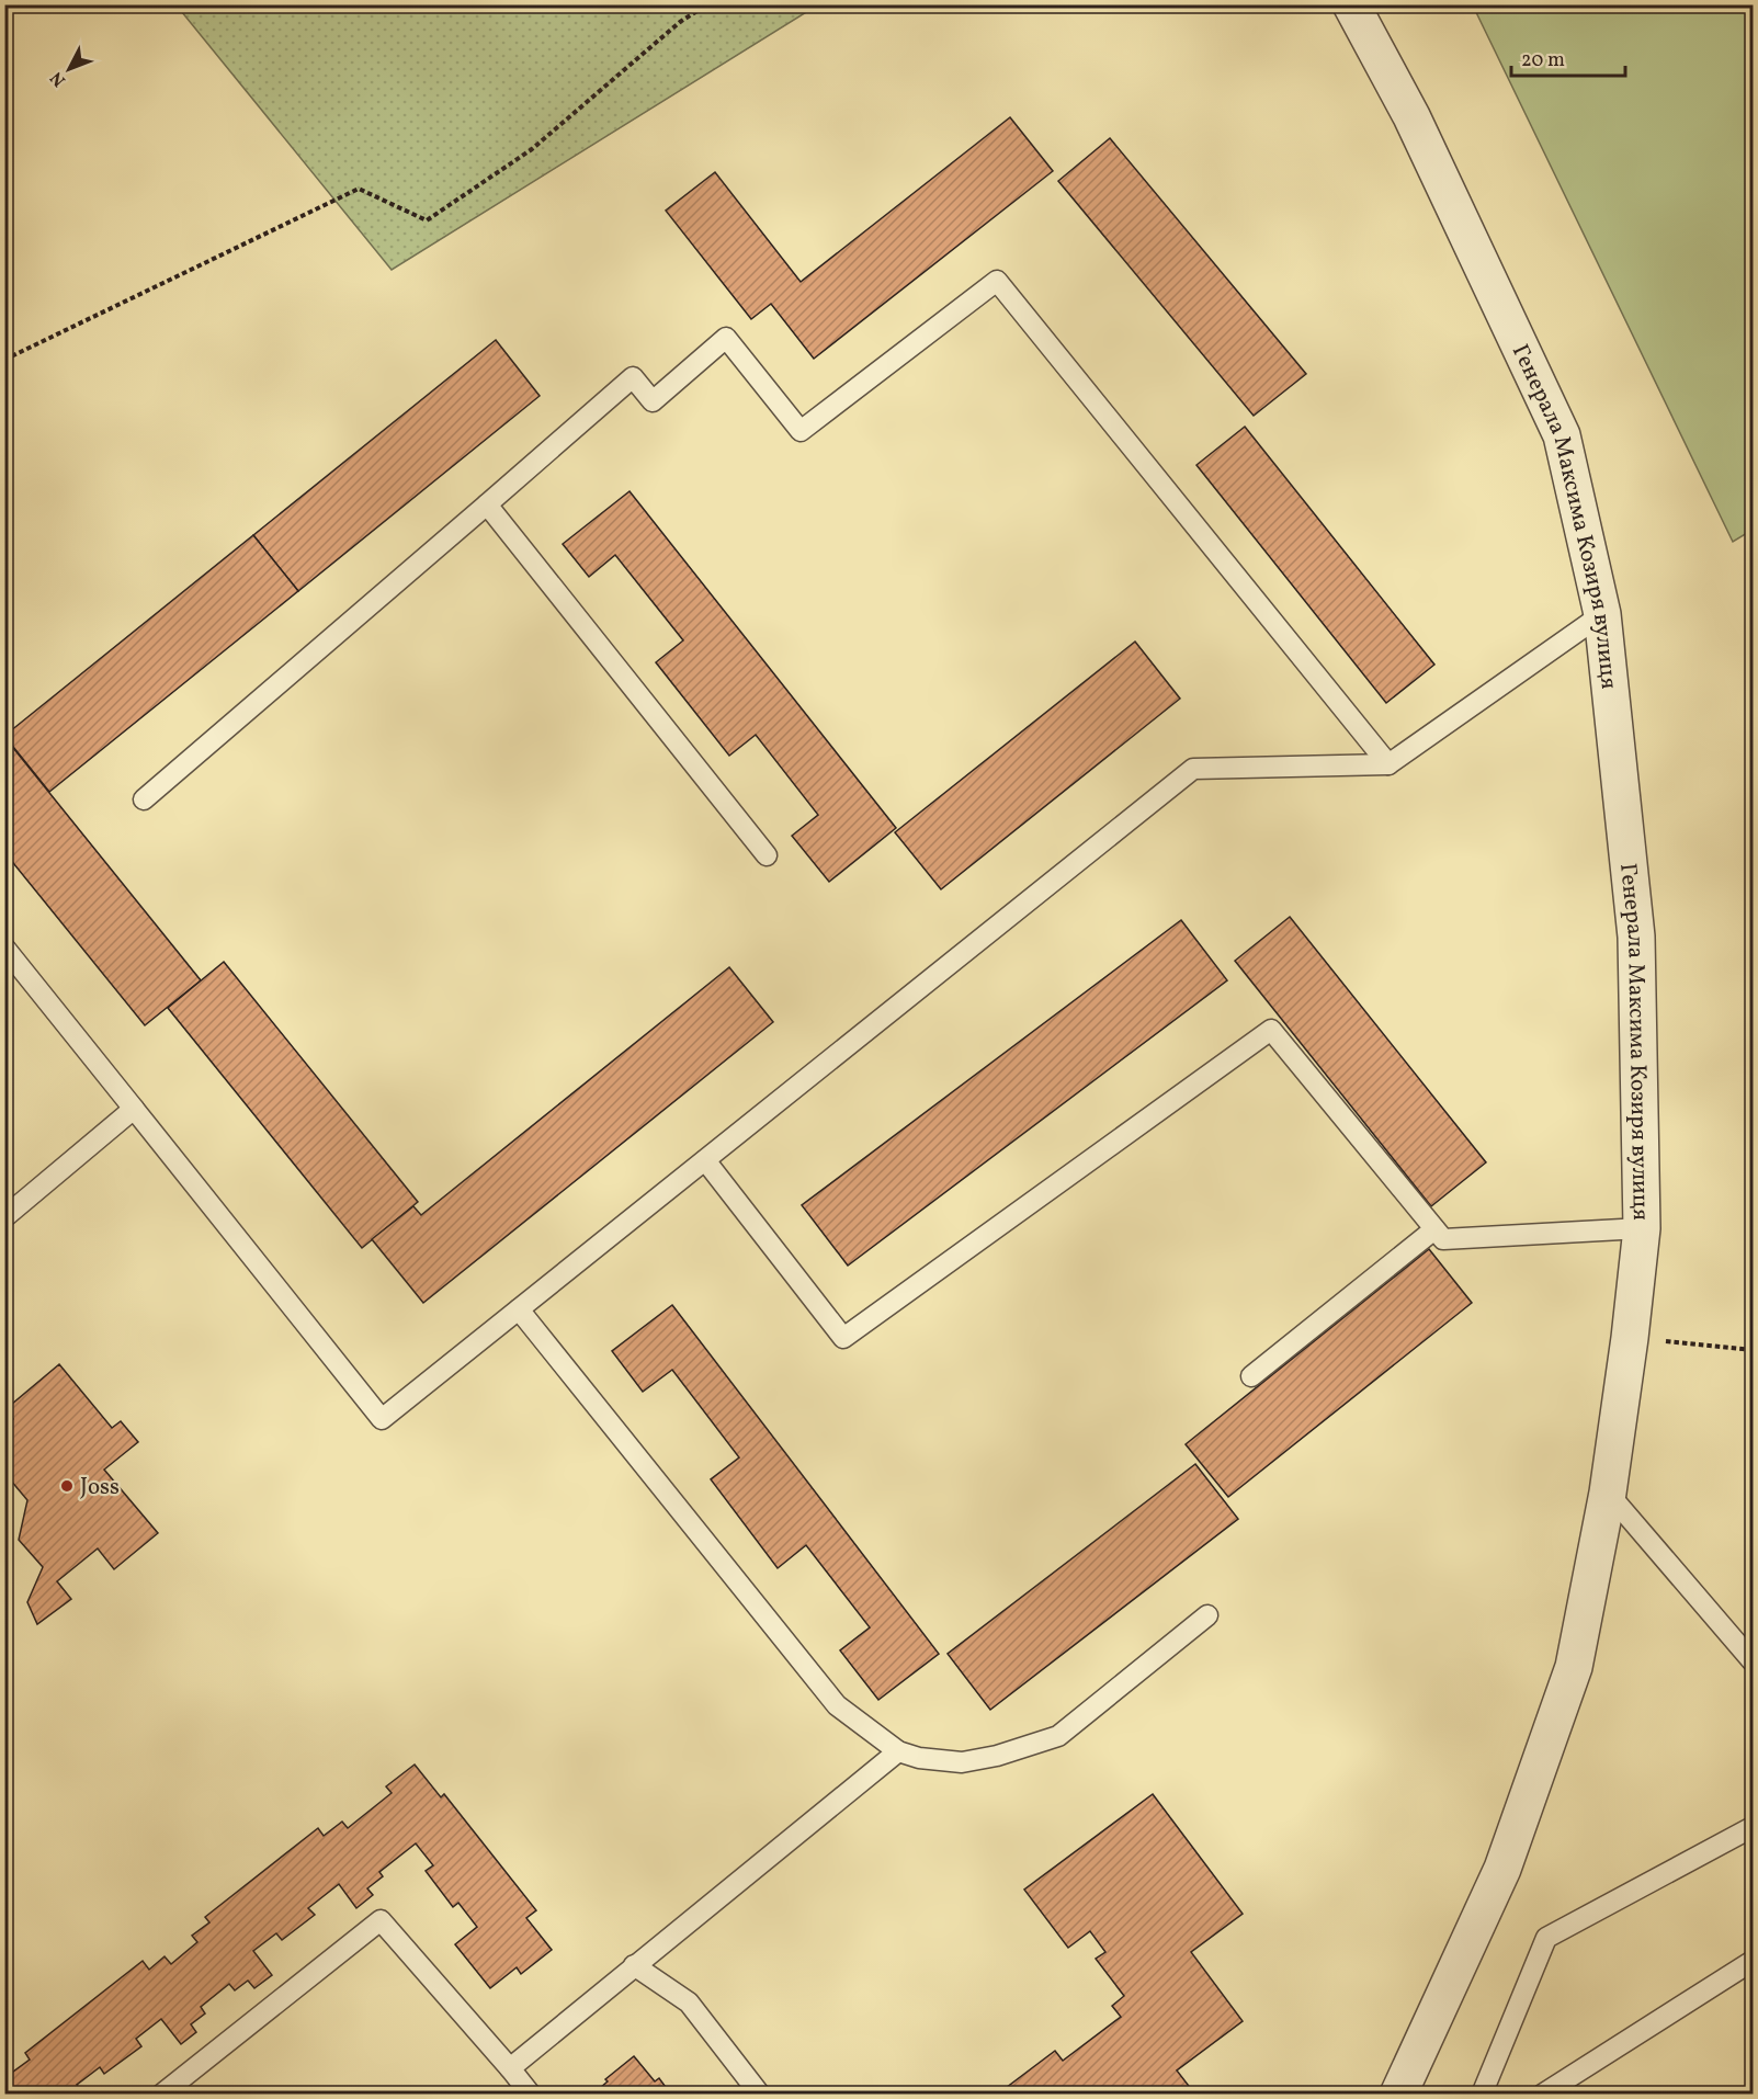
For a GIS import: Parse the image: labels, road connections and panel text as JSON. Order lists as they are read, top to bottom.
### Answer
{
  "streets": {
    "street": ["Генерала Максима Козиря вулиця"]
  },
  "places": ["Joss"],
  "scale_bar": "20 m",
  "north": "bottom left"
}
